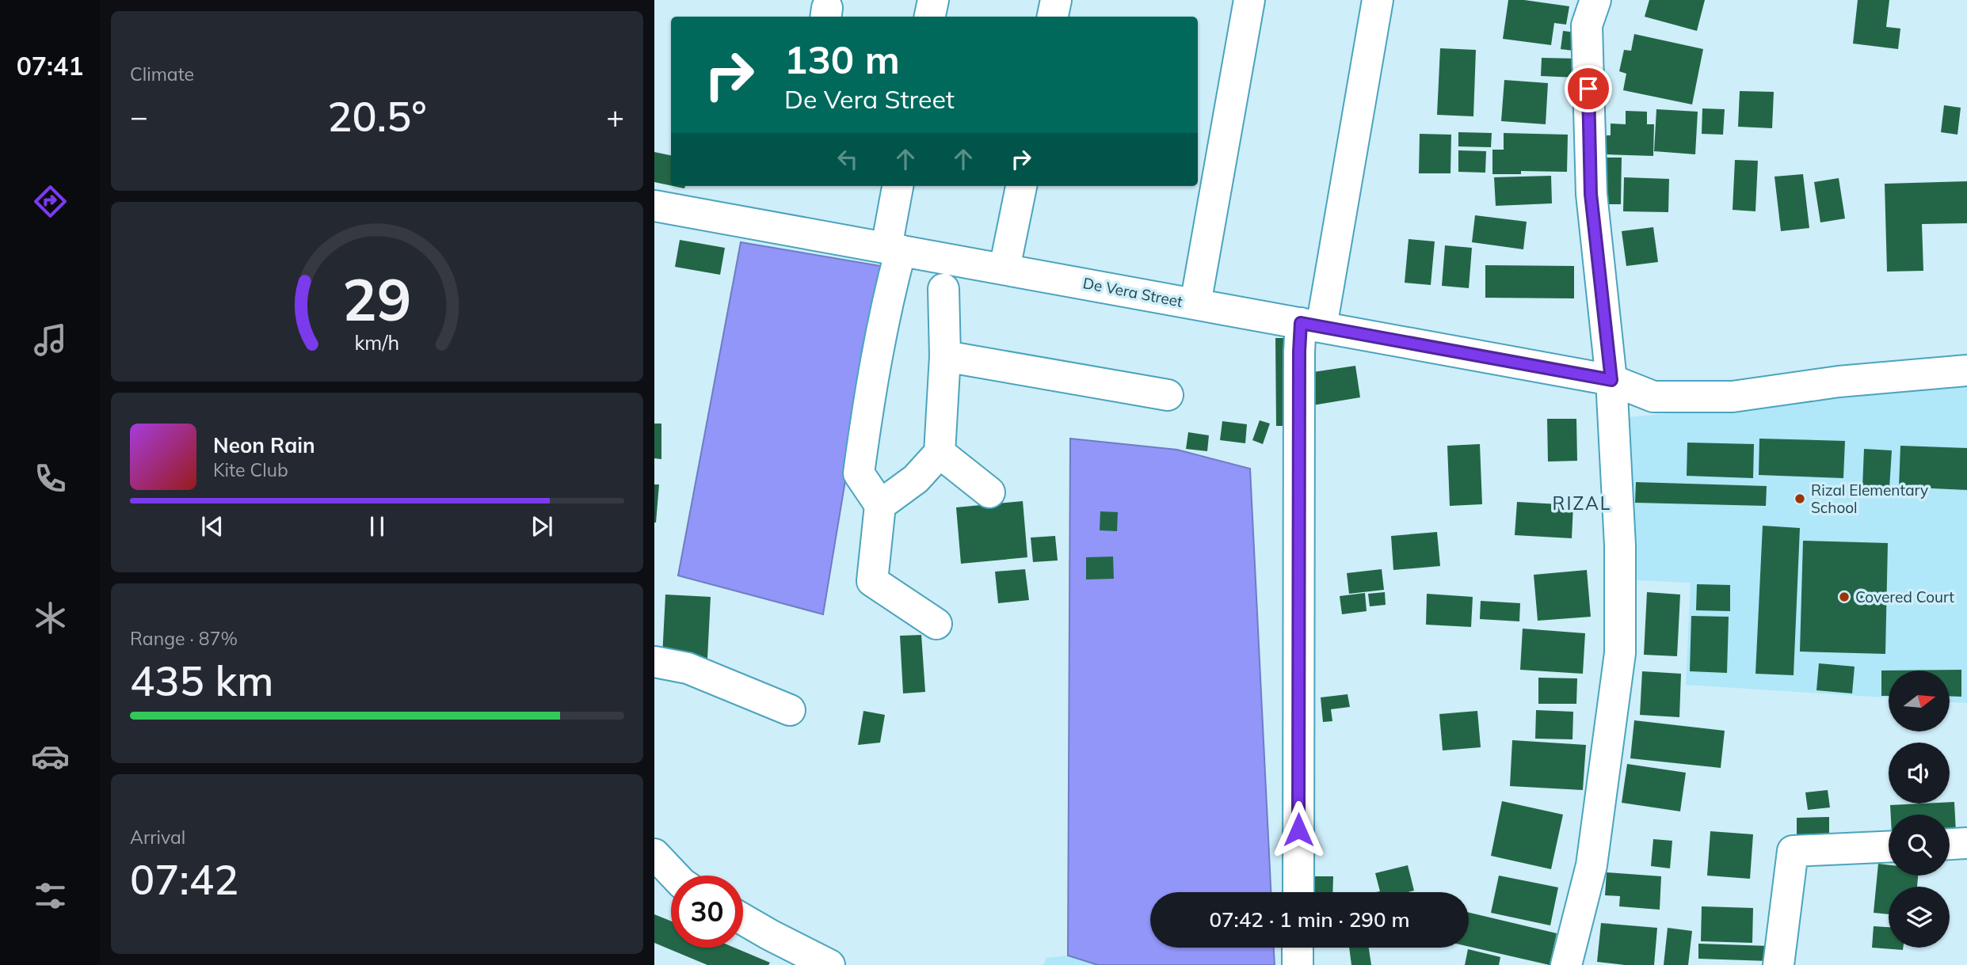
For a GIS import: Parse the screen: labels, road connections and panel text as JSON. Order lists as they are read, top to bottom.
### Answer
{
  "streets": {
    "street": ["De Vera Street"]
  },
  "districts": ["RIZAL"],
  "places": ["Rizal Elementary School", "Covered Court"],
  "north": "right",
  "page": {
    "tabs": "07:41",
    "tile": [
      "Climate",
      ["Range · 87%", "435 km"],
      ["Arrival", "07:42"]
    ],
    "turn": ["130 m", "De Vera Street"],
    "heat": ["−", "20.5°", "+"],
    "song": ["Neon Rain", "Kite Club"],
    "limit": "30",
    "trip": "07:42 · 1 min · 290 m",
    "gauge": ["29", "km/h"]
  }
}
